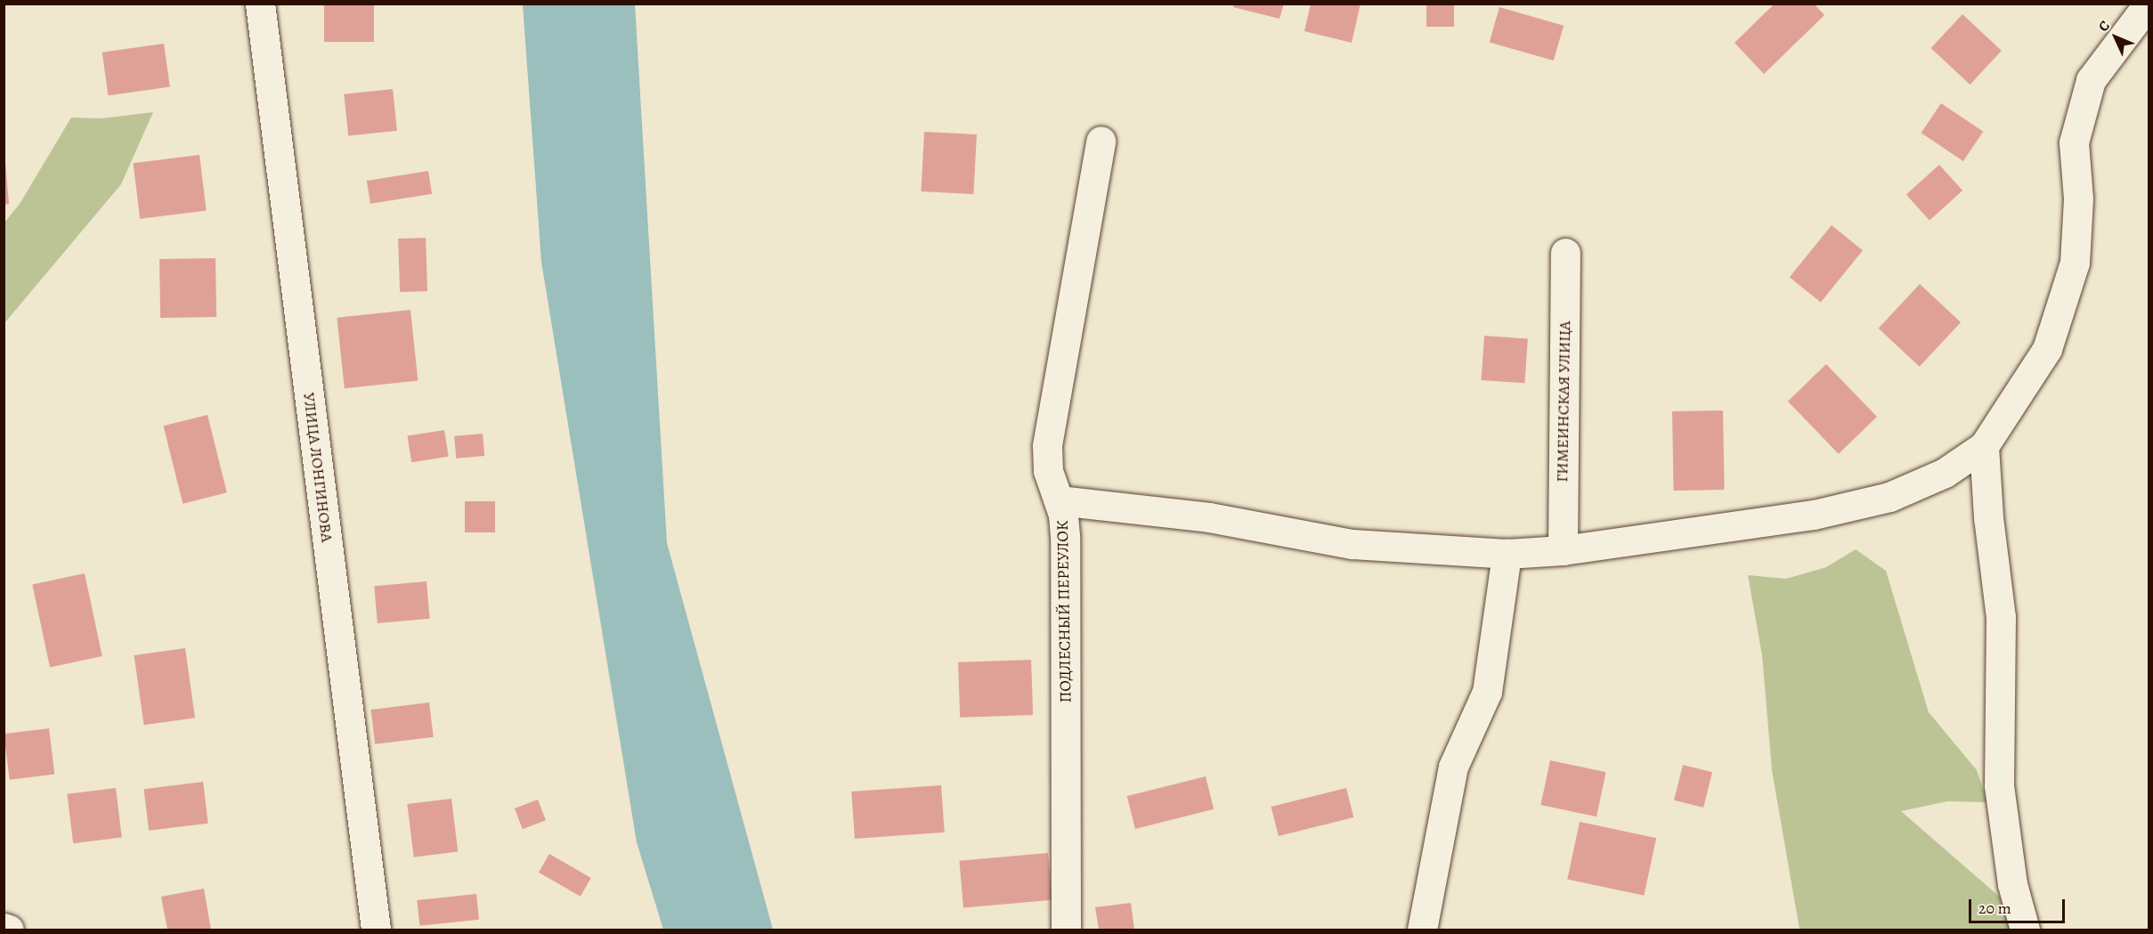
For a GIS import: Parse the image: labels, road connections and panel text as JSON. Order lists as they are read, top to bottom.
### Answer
{
  "streets": {
    "street": ["ГИМЕИНСКАЯ УЛИЦА", "УЛИЦА ЛОНГИНОВА", "ПОДЛЕСНЫЙ ПЕРЕУЛОК"]
  },
  "scale_bar": "20 m",
  "north": "top left"
}
